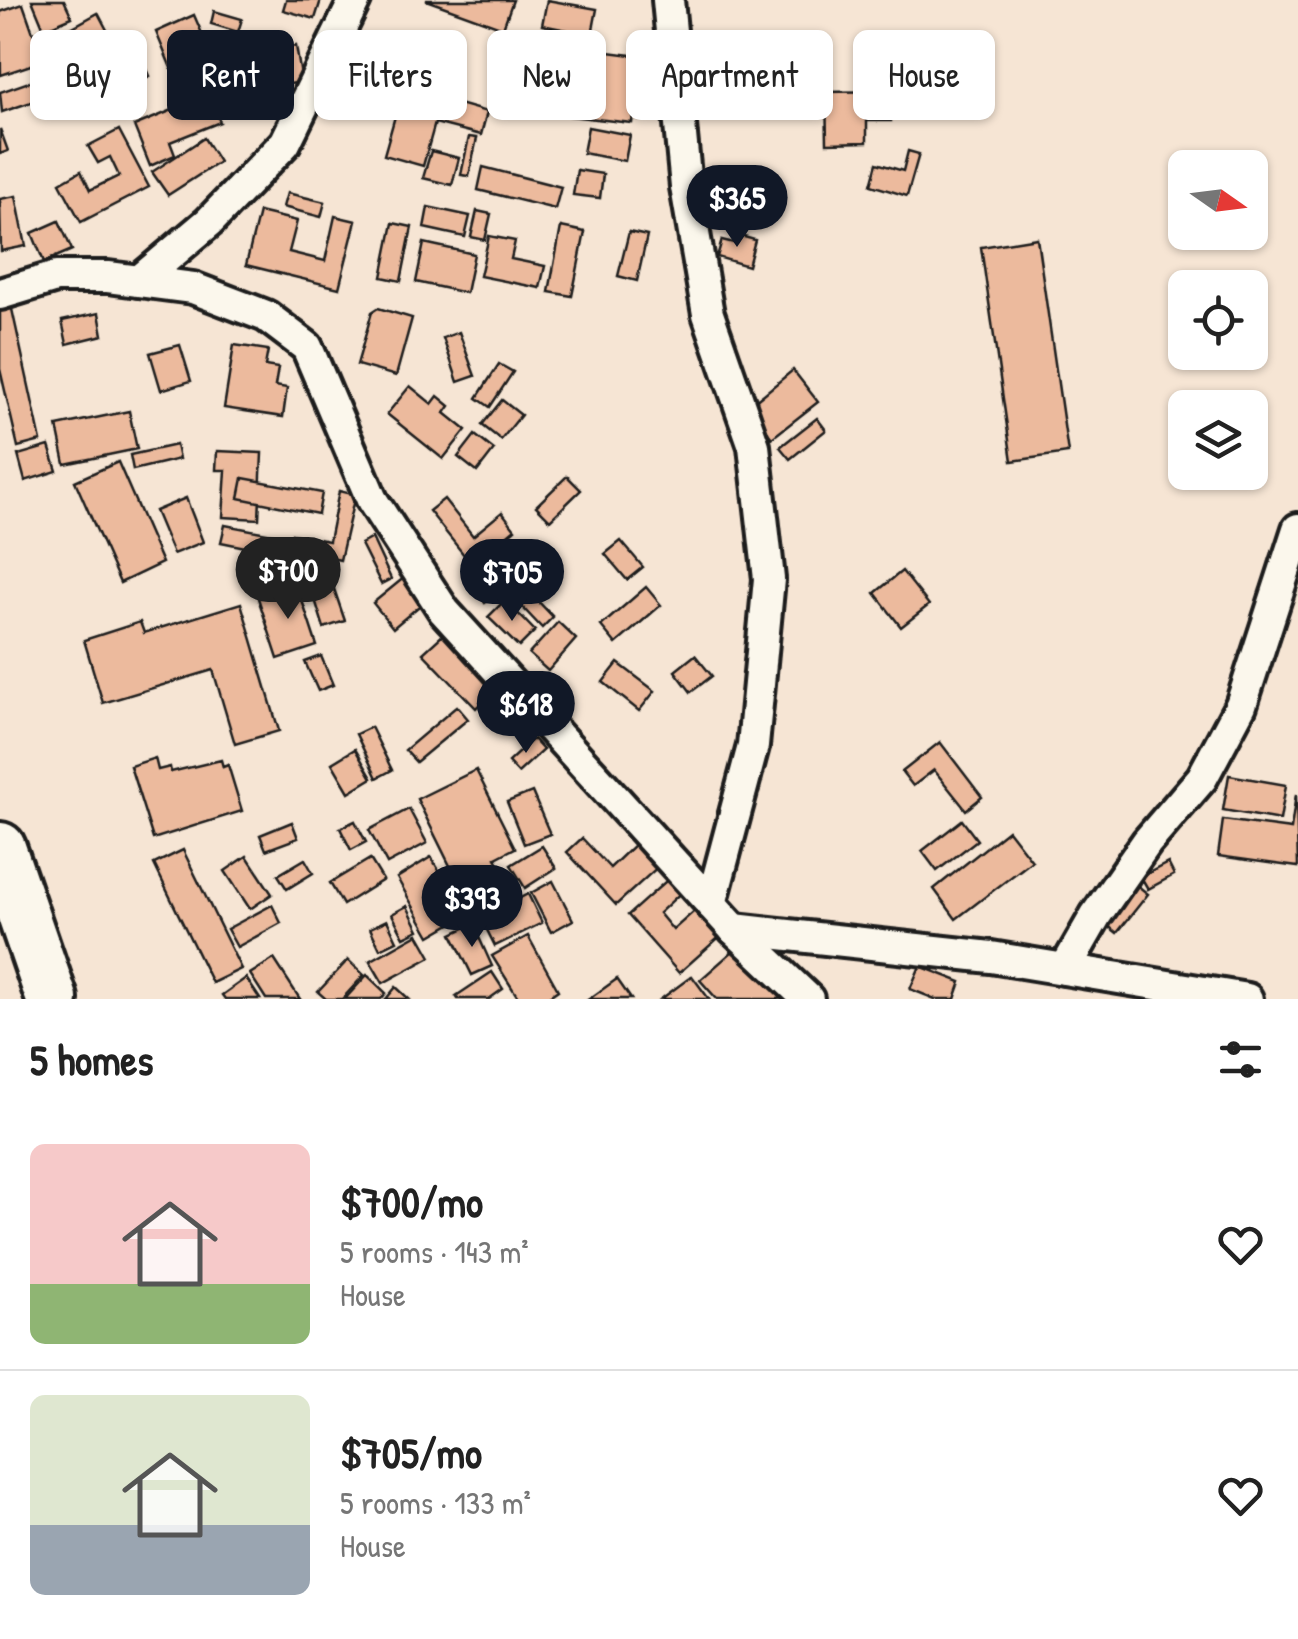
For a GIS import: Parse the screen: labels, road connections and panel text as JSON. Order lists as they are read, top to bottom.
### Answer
{
  "north": "right",
  "page": {
    "chip": [
      "Buy",
      "Rent",
      "Filters",
      "New",
      "Apartment",
      "House"
    ],
    "price": [
      "$365",
      "$700",
      "$705",
      "$618",
      "$393"
    ],
    "heading": "5 homes",
    "list": [
      {
        "name": "$700/mo",
        "note": "5 rooms · 143 m² · House"
      },
      {
        "name": "$705/mo",
        "note": "5 rooms · 133 m² · House"
      }
    ]
  }
}
